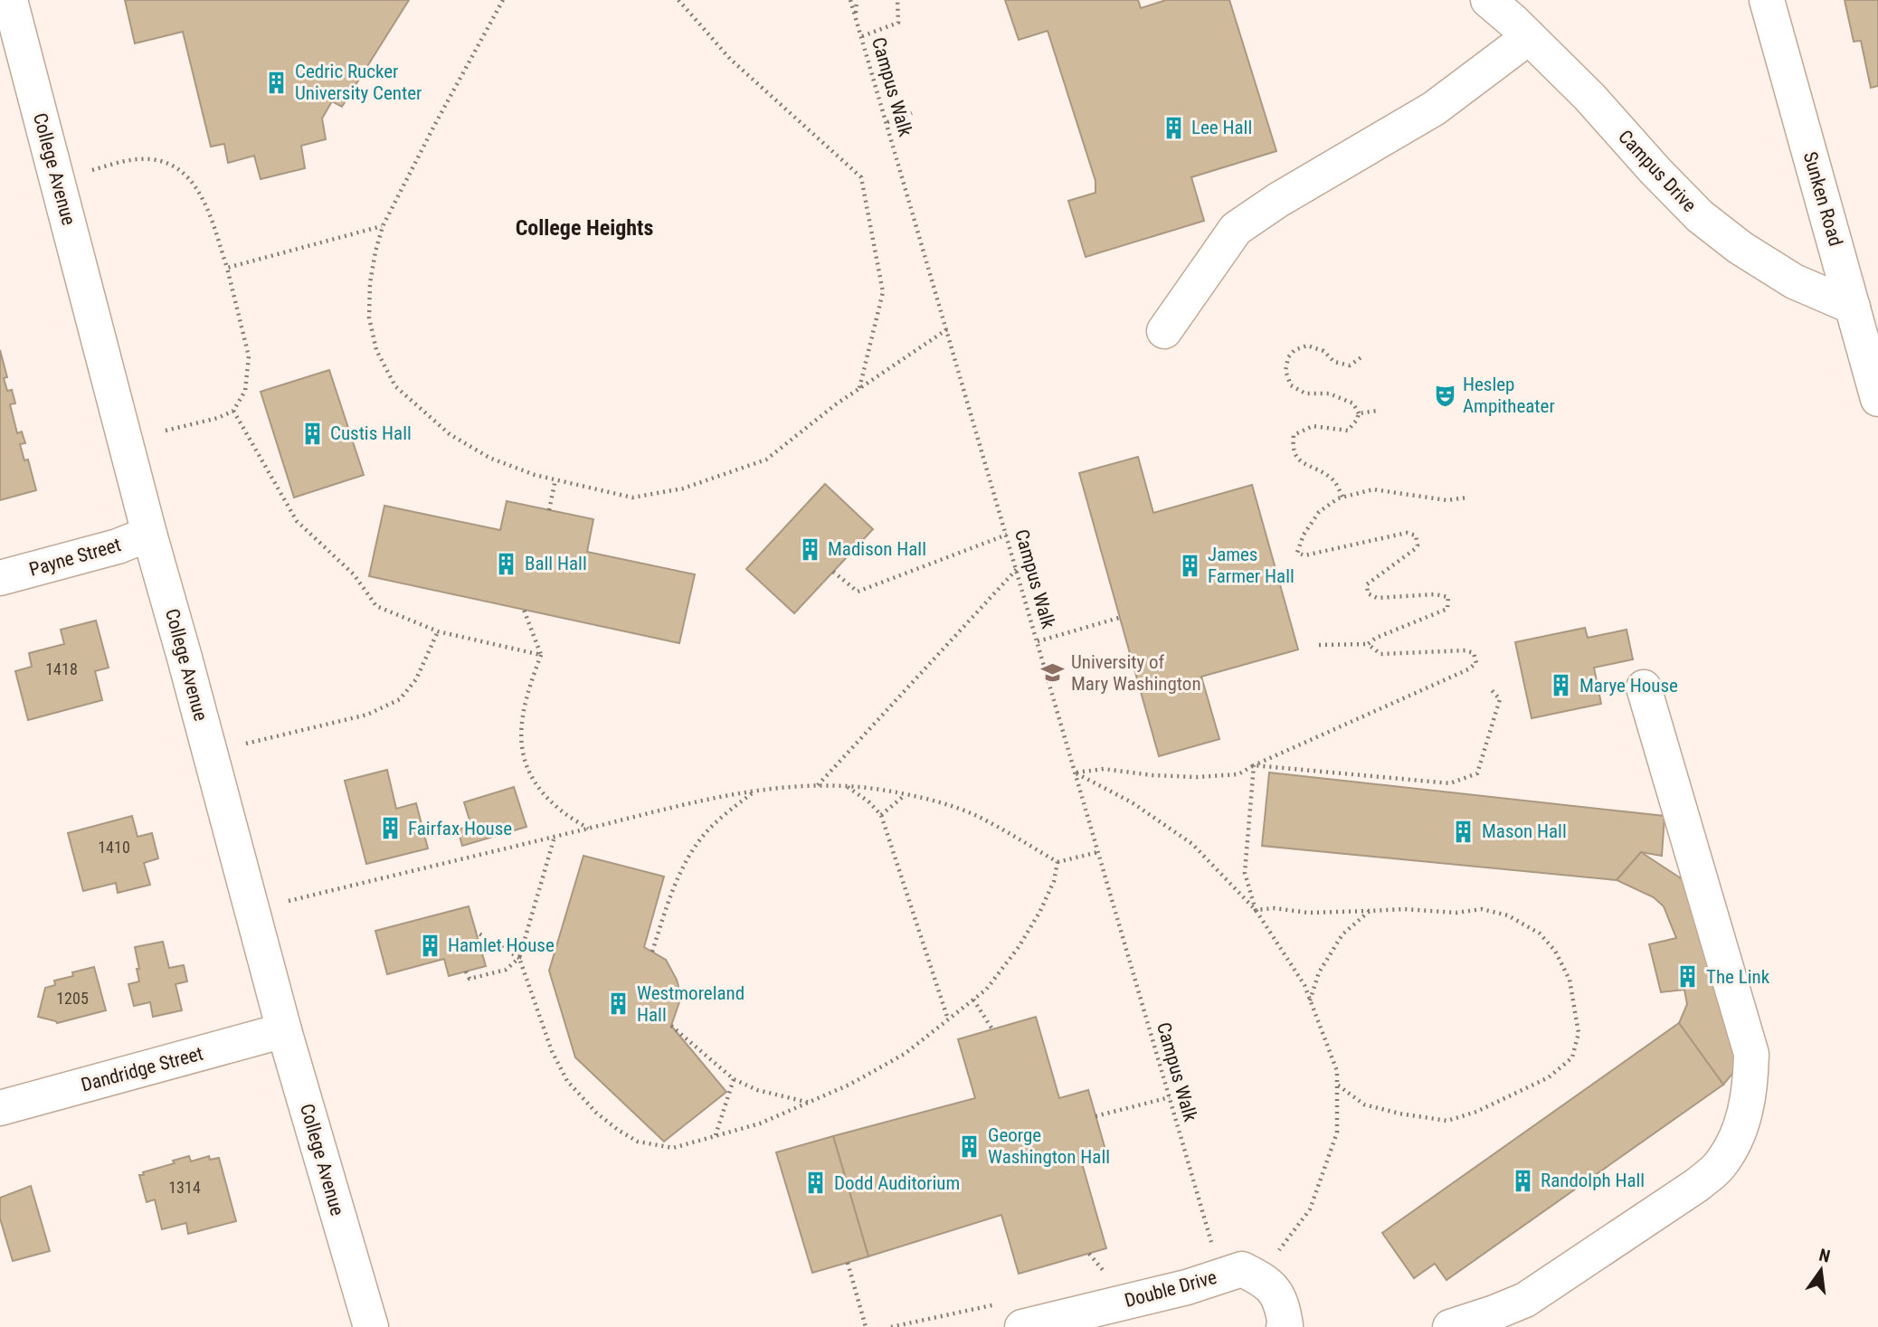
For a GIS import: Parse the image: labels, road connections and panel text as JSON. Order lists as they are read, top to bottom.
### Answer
{
  "streets": {
    "street": [
      "College Avenue",
      "Campus Drive",
      "Sunken Road",
      "Payne Street",
      "Dandridge Street",
      "Double Drive"
    ],
    "path": ["Campus Walk"]
  },
  "crossings": [
    ["Campus Walk", "Double Drive"],
    ["College Avenue", "Payne Street"],
    ["College Avenue", "Dandridge Street"],
    ["Campus Drive", "Sunken Road"]
  ],
  "districts": ["College Heights"],
  "places": {
    "building": [
      "Cedric Rucker University Center",
      "Lee Hall",
      "Custis Hall",
      "Madison Hall",
      "Ball Hall",
      "James Farmer Hall",
      "Marye House",
      "Fairfax House",
      "Mason Hall",
      "Hamlet House",
      "The Link",
      "Westmoreland Hall",
      "George Washington Hall",
      "Randolph Hall",
      "Dodd Auditorium"
    ],
    "theatre": ["Heslep Ampitheater"],
    "school or university": ["University of Mary Washington"]
  },
  "house_numbers": [
    "1418",
    "1410",
    "1205",
    "1314"
  ],
  "north": "top"
}
